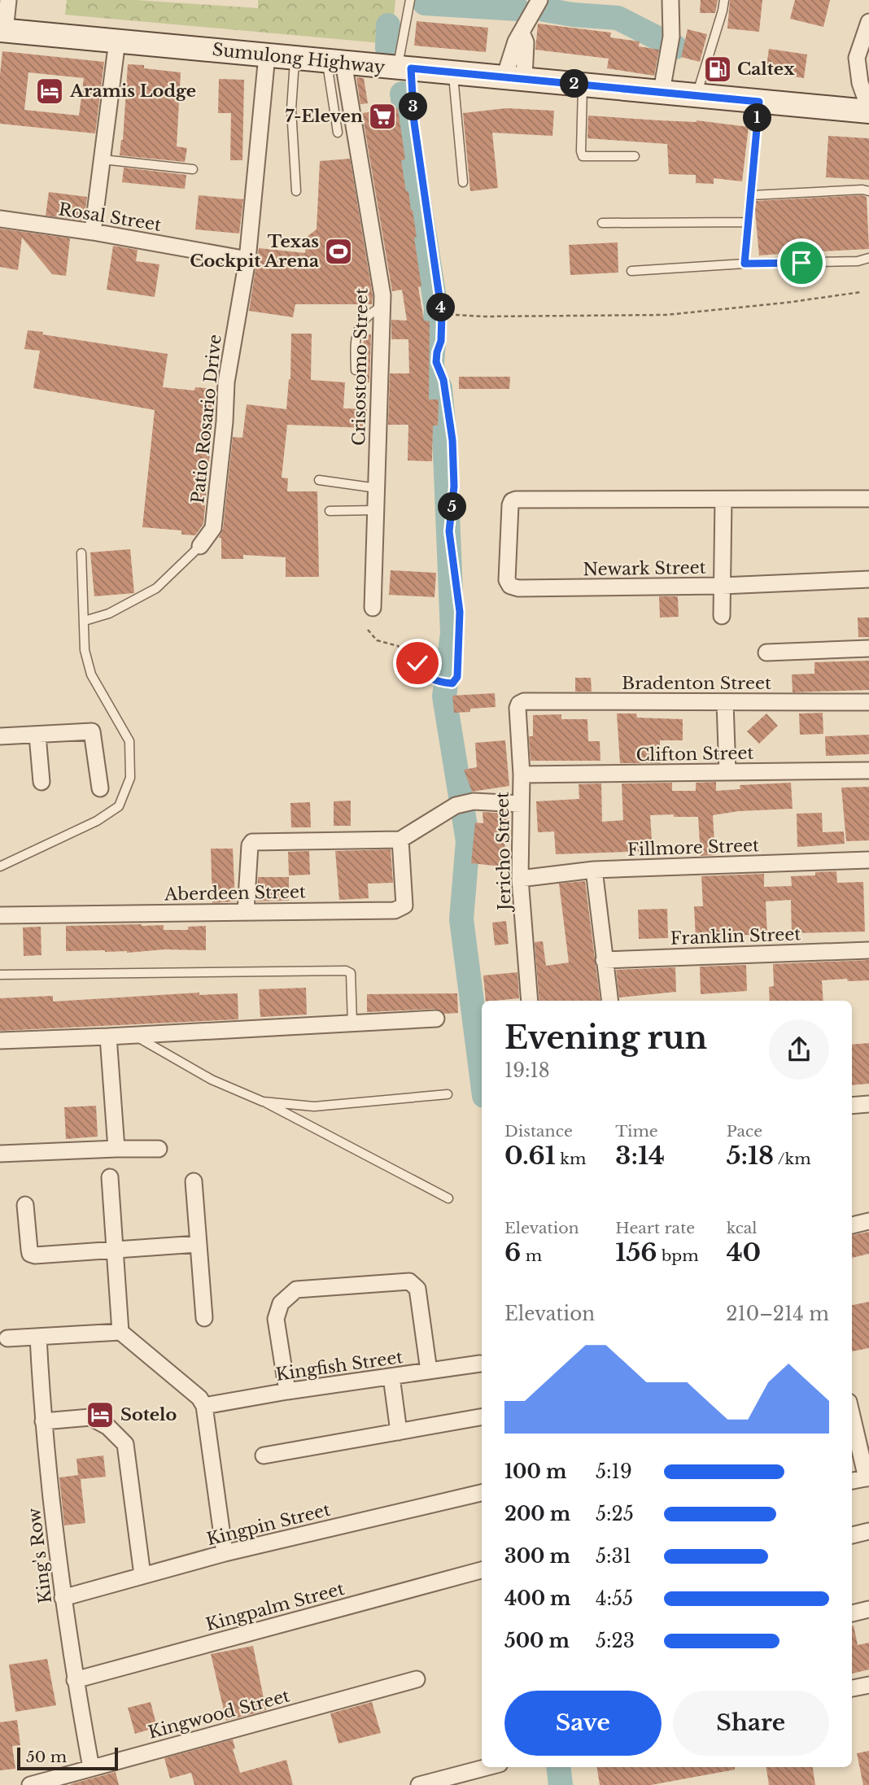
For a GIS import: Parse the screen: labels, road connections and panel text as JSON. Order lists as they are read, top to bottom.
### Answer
{
  "streets": {
    "main road": ["Sumulong Highway"],
    "street": [
      "Rosal Street",
      "Crisostomo Street",
      "Patio Rosario Drive",
      "Newark Street",
      "Bradenton Street",
      "Clifton Street",
      "Fillmore Street",
      "Jericho Street",
      "Aberdeen Street",
      "Franklin Street",
      "Kingfish Street",
      "Kingpin Street",
      "King's Row",
      "Kingpalm Street",
      "Kingwood Street"
    ]
  },
  "crossings": [
    ["Sumulong Highway", "Crisostomo Street"],
    ["Sumulong Highway", "Patio Rosario Drive"],
    ["Rosal Street", "Patio Rosario Drive"],
    ["Bradenton Street", "Jericho Street"],
    ["Clifton Street", "Jericho Street"],
    ["Fillmore Street", "Jericho Street"],
    ["Kingpin Street", "King's Row"],
    ["King's Row", "Kingpalm Street"],
    ["King's Row", "Kingwood Street"]
  ],
  "places": {
    "fuel station": ["Caltex"],
    "hotel": ["Aramis Lodge", "Sotelo"],
    "supermarket": ["7-Eleven"],
    "sports": ["Texas Cockpit Arena"]
  },
  "scale_bar": "50 m",
  "page": {
    "pins": [
      "2",
      "3",
      "1",
      "4",
      "5"
    ],
    "heading": ["Evening run", "19:18"],
    "stats": [
      ["Distance", "0.61 km"],
      ["Time", "3:14"],
      ["Pace", "5:18 /km"],
      ["Elevation", "6 m"],
      ["Heart rate", "156 bpm"],
      ["kcal", "40"]
    ],
    "chart": ["Elevation", "210–214 m"],
    "list": [
      {
        "name": "100 m",
        "note": "5:19"
      },
      {
        "name": "200 m",
        "note": "5:25"
      },
      {
        "name": "300 m",
        "note": "5:31"
      },
      {
        "name": "400 m",
        "note": "4:55"
      },
      {
        "name": "500 m",
        "note": "5:23"
      }
    ],
    "buttons": ["Save", "Share"],
    "scale": "50 m"
  }
}
